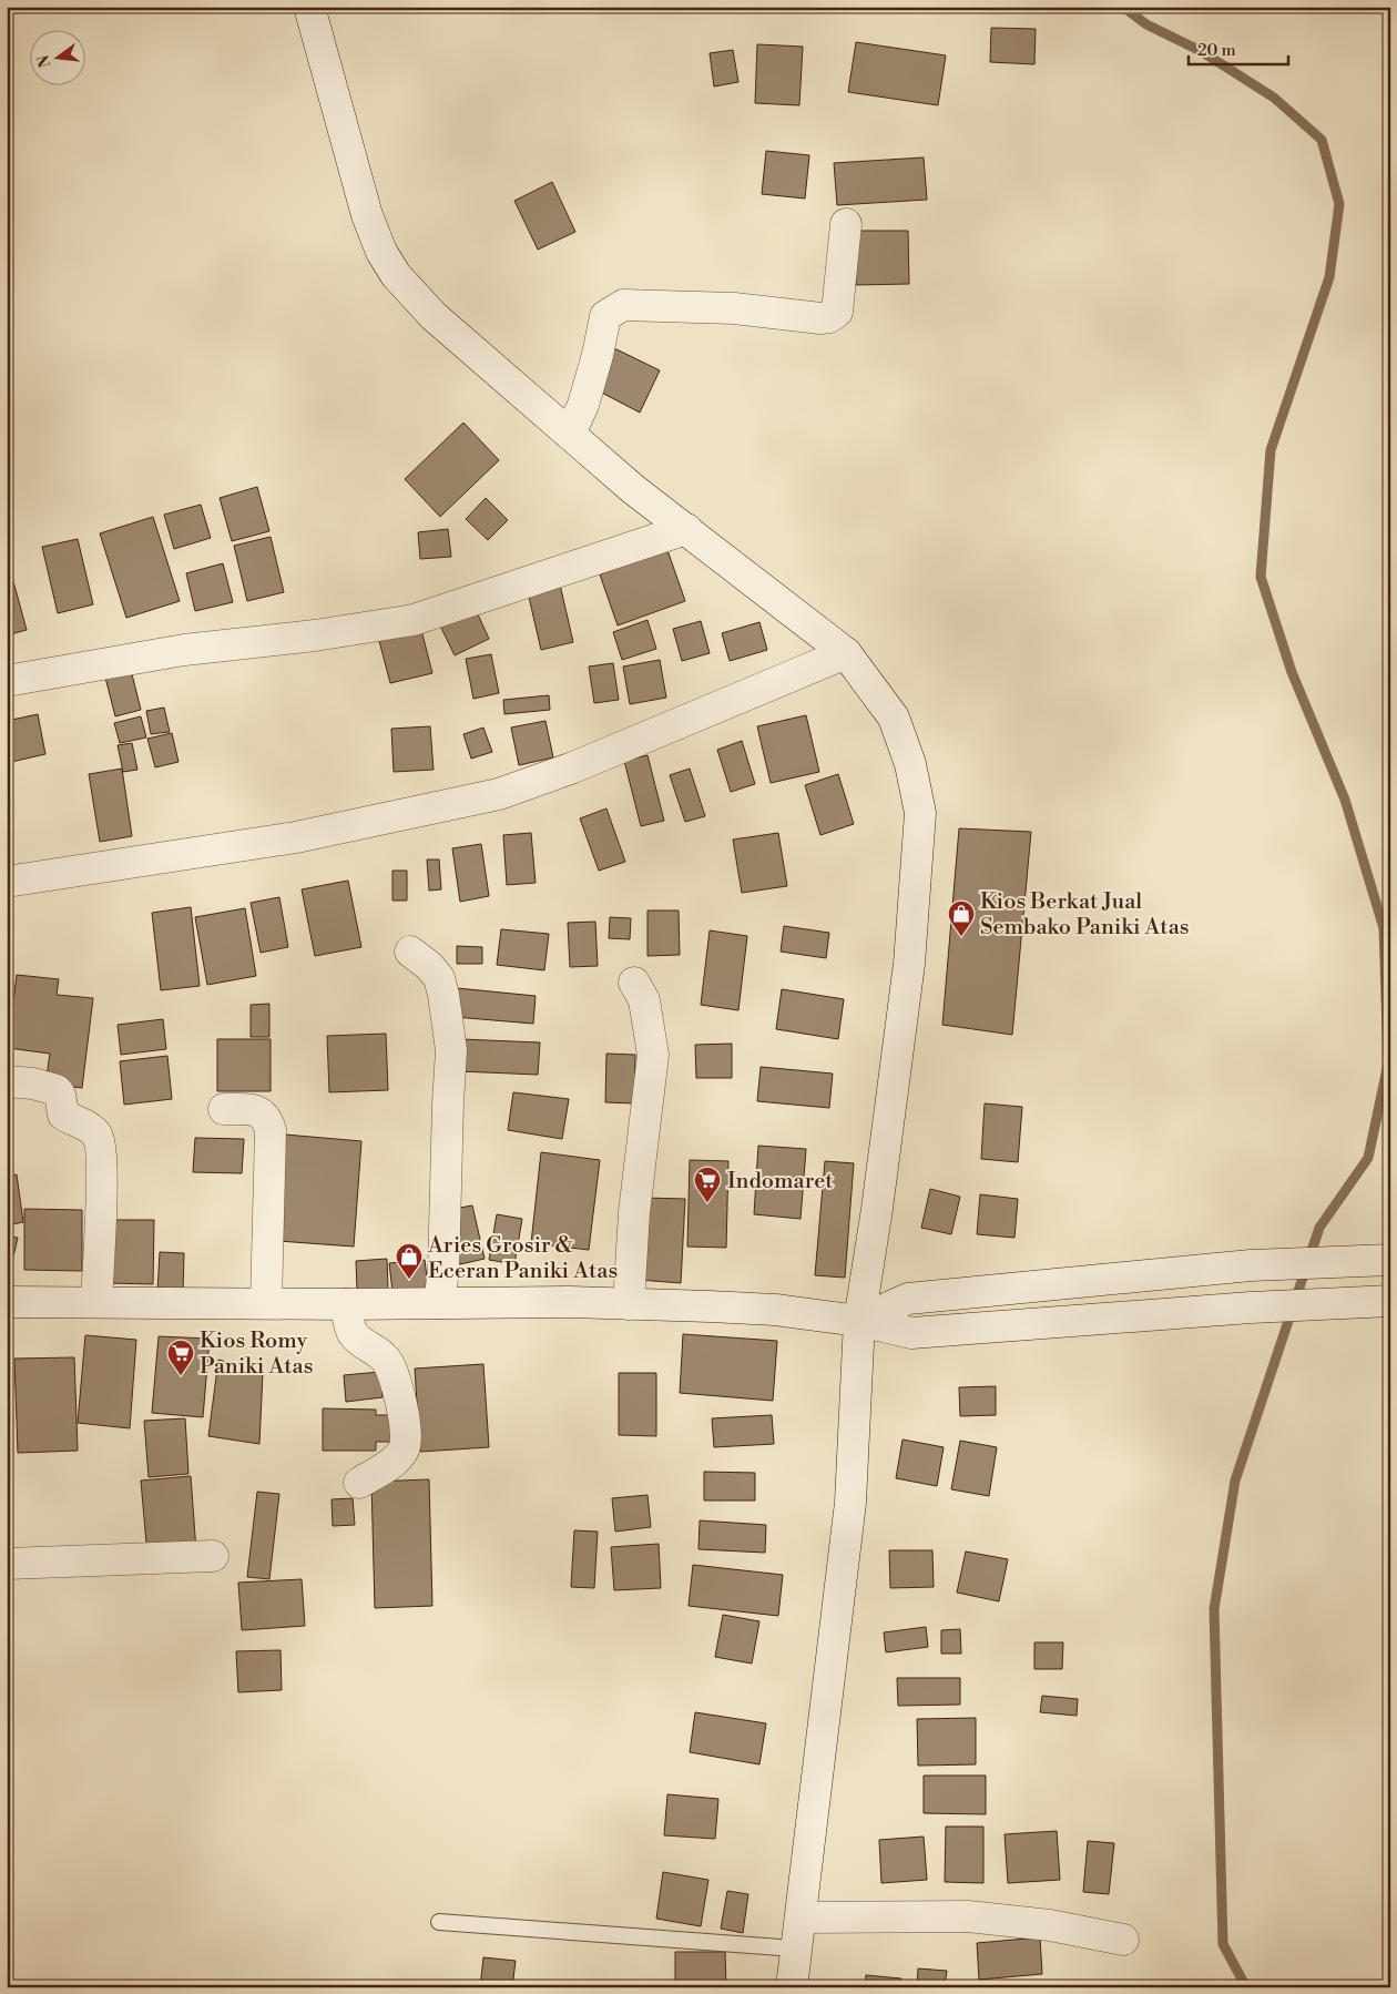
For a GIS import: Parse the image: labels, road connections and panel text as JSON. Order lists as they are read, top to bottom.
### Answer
{
  "places": {
    "shop": ["Kios Berkat Jual Sembako Paniki Atas", "Aries Grosir & Eceran Paniki Atas"],
    "supermarket": ["Indomaret", "Kios Romy Paniki Atas"]
  },
  "scale_bar": "20 m",
  "north": "left"
}
